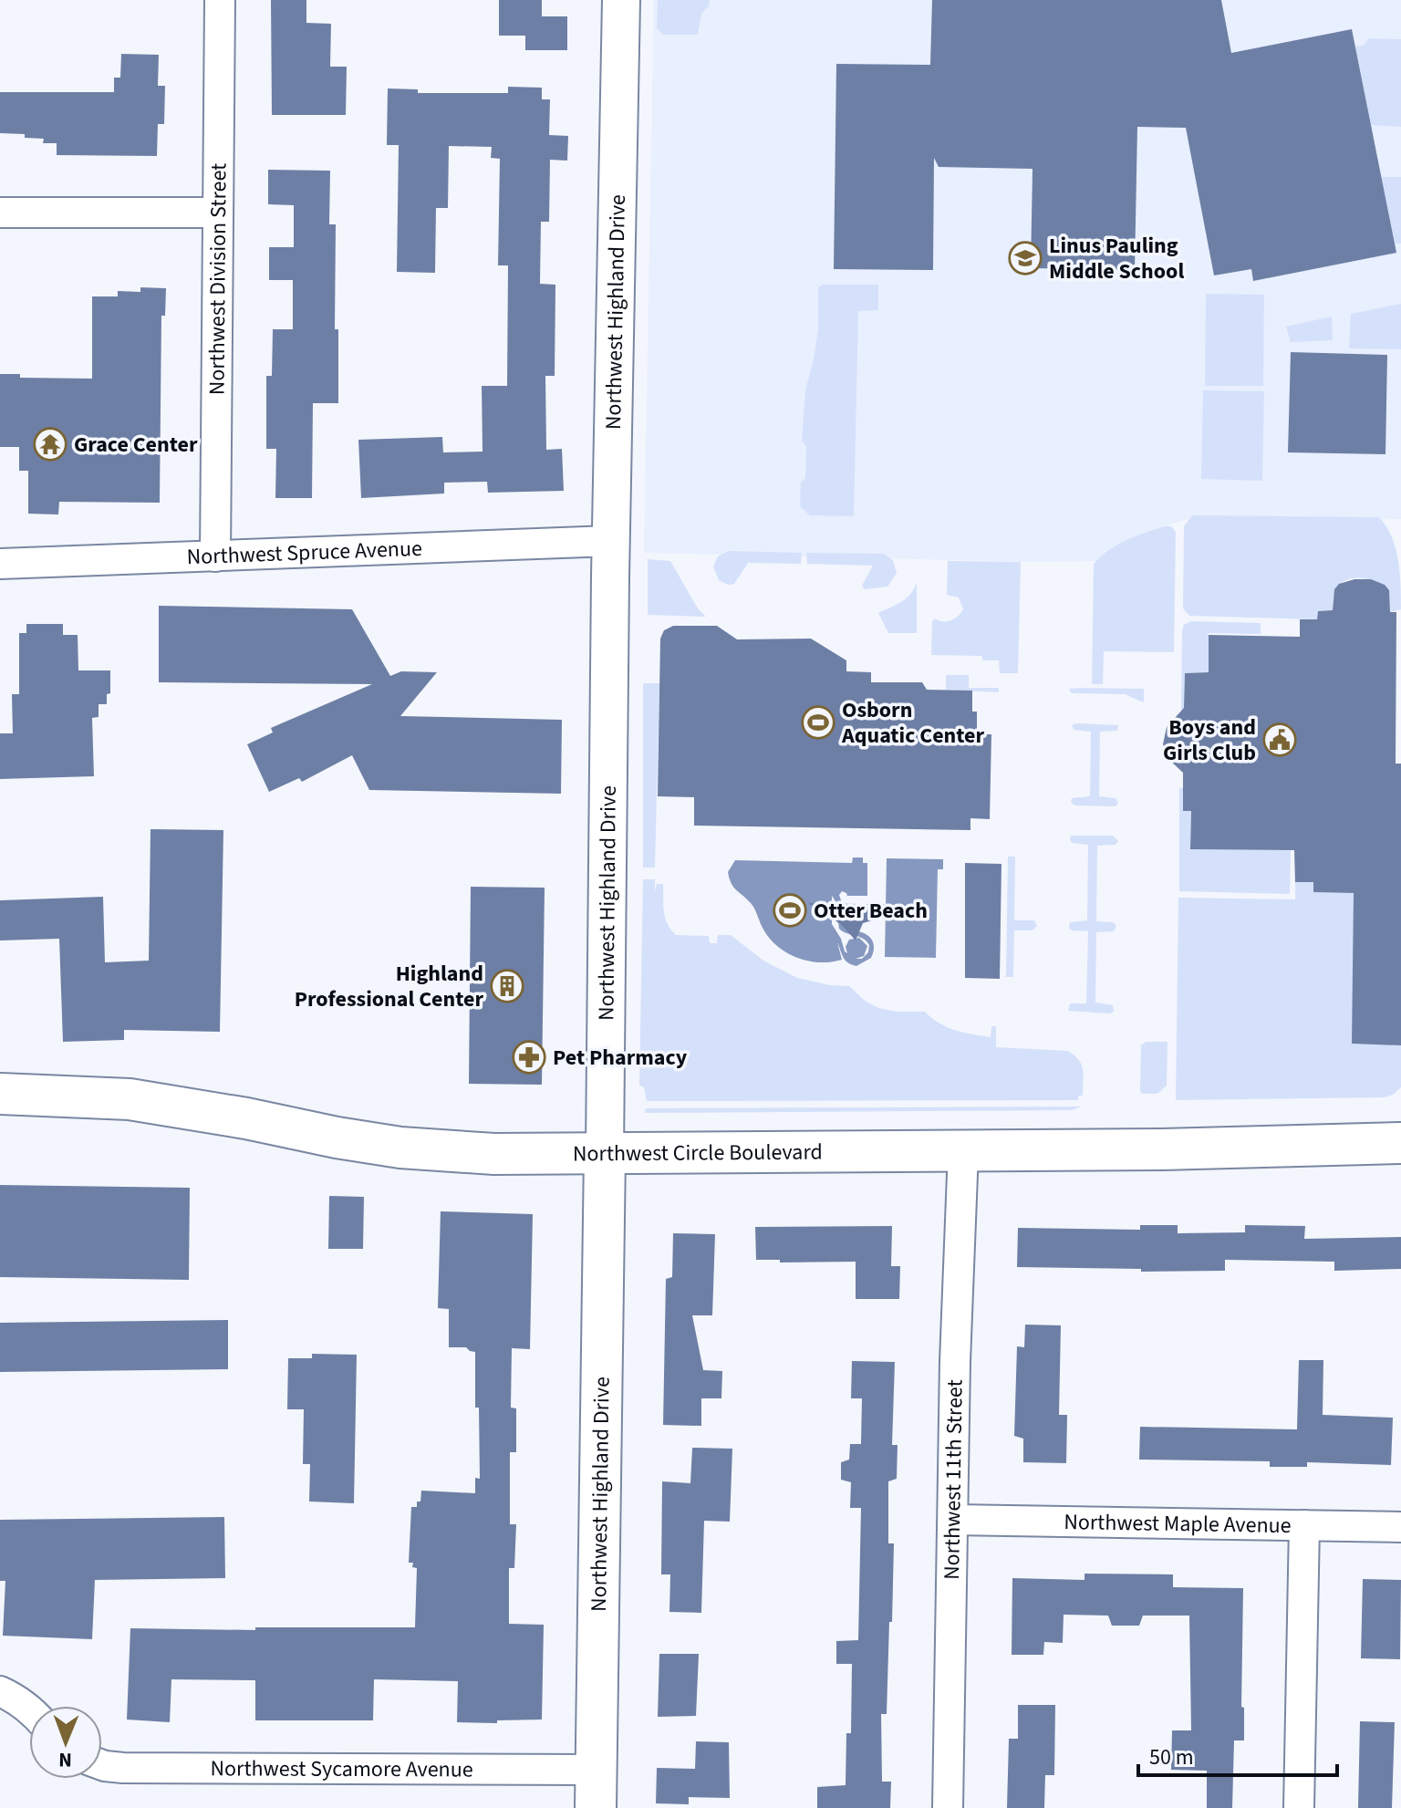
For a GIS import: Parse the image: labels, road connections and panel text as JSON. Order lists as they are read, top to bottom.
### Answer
{
  "streets": {
    "main road": ["Northwest Highland Drive", "Northwest Circle Boulevard"],
    "street": [
      "Northwest Division Street",
      "Northwest Spruce Avenue",
      "Northwest 11th Street",
      "Northwest Maple Avenue",
      "Northwest Sycamore Avenue"
    ]
  },
  "crossings": [
    ["Northwest Division Street", "Northwest Spruce Avenue"],
    ["Northwest Highland Drive", "Northwest Spruce Avenue"],
    ["Northwest Highland Drive", "Northwest Circle Boulevard"],
    ["Northwest Highland Drive", "Northwest Sycamore Avenue"],
    ["Northwest Circle Boulevard", "Northwest 11th Street"],
    ["Northwest 11th Street", "Northwest Maple Avenue"]
  ],
  "places": {
    "school or university": ["Linus Pauling Middle School"],
    "temple": ["Grace Center"],
    "sports": ["Osborn Aquatic Center", "Otter Beach"],
    "public building": ["Boys and Girls Club"],
    "building": ["Highland Professional Center"],
    "pharmacy": ["Pet Pharmacy"]
  },
  "scale_bar": "50 m",
  "north": "bottom"
}
